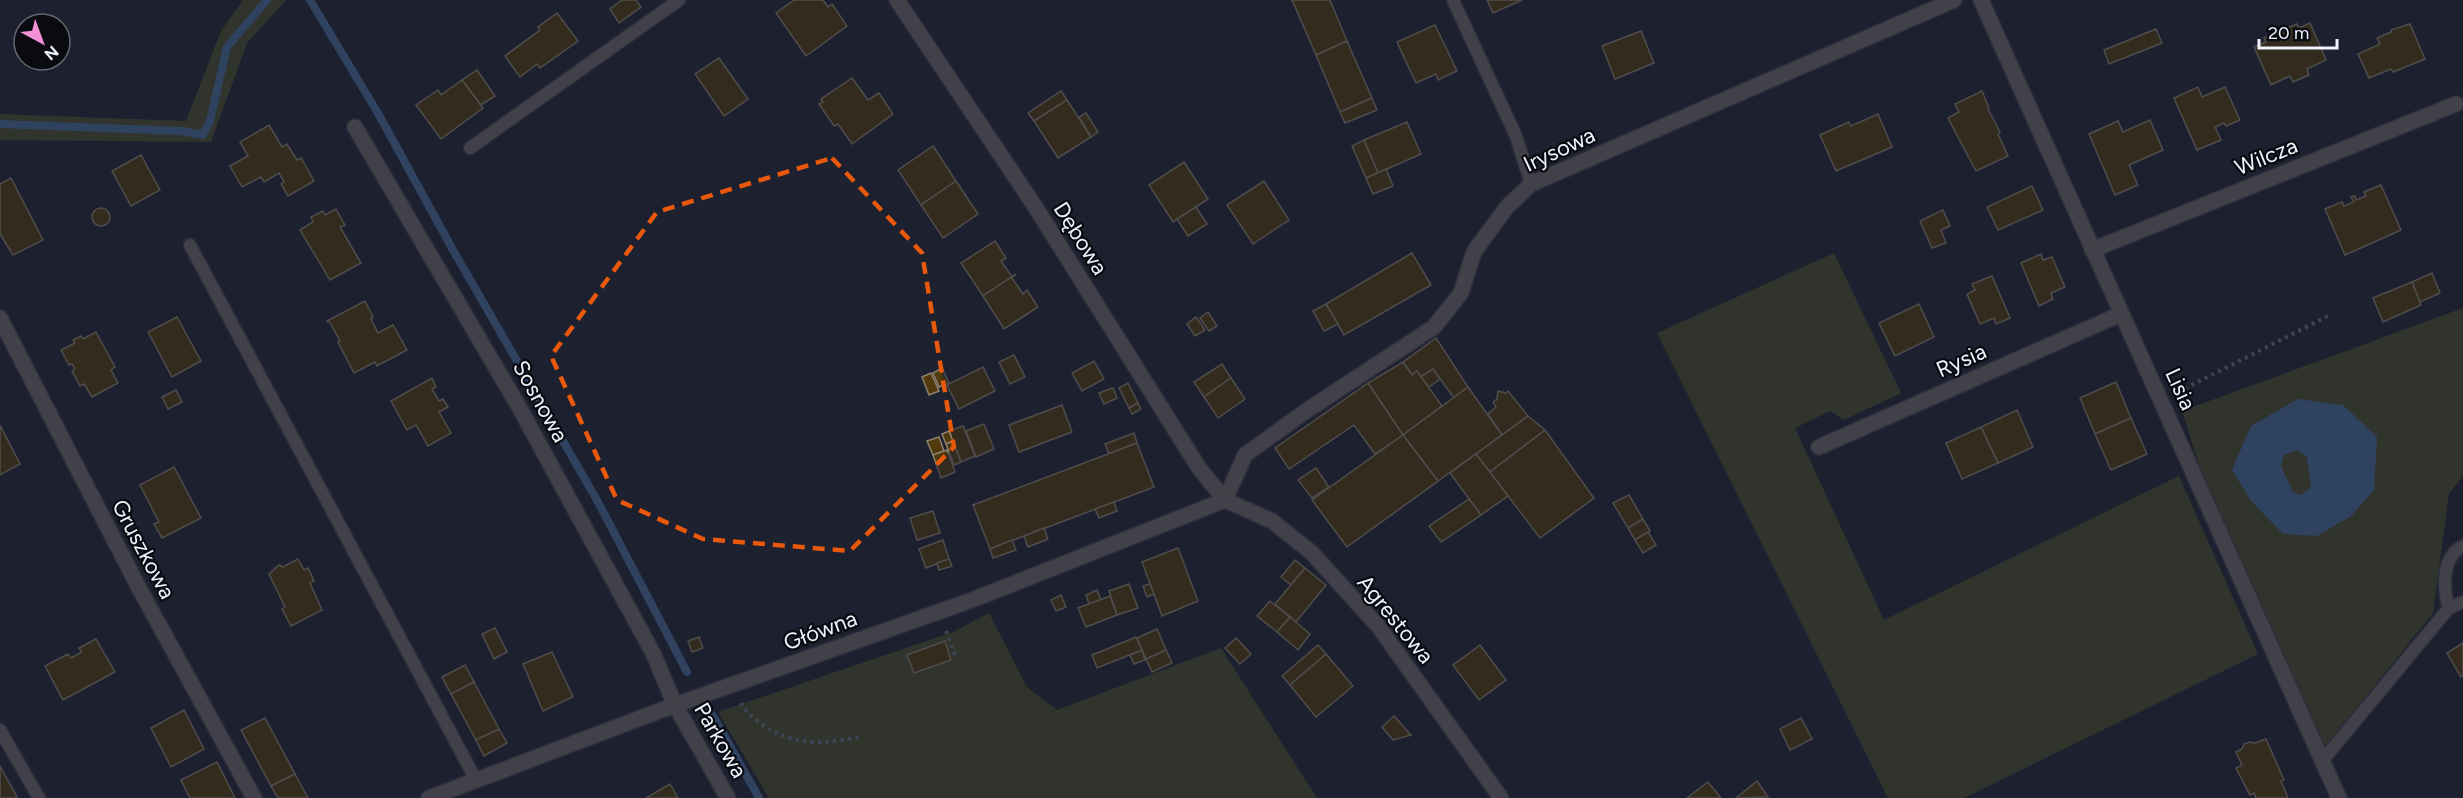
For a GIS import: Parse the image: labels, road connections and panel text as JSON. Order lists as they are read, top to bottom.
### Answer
{
  "streets": {
    "street": [
      "Irysowa",
      "Wilcza",
      "Dębowa",
      "Rysia",
      "Lisia",
      "Sosnowa",
      "Gruszkowa",
      "Agrestowa",
      "Główna",
      "Parkowa"
    ]
  },
  "crossings": [
    ["Irysowa", "Dębowa"],
    ["Irysowa", "Agrestowa"],
    ["Irysowa", "Główna"],
    ["Wilcza", "Lisia"],
    ["Dębowa", "Agrestowa"],
    ["Dębowa", "Główna"],
    ["Rysia", "Lisia"],
    ["Sosnowa", "Główna"],
    ["Sosnowa", "Parkowa"],
    ["Agrestowa", "Główna"],
    ["Główna", "Parkowa"]
  ],
  "scale_bar": "20 m",
  "north": "bottom right"
}
